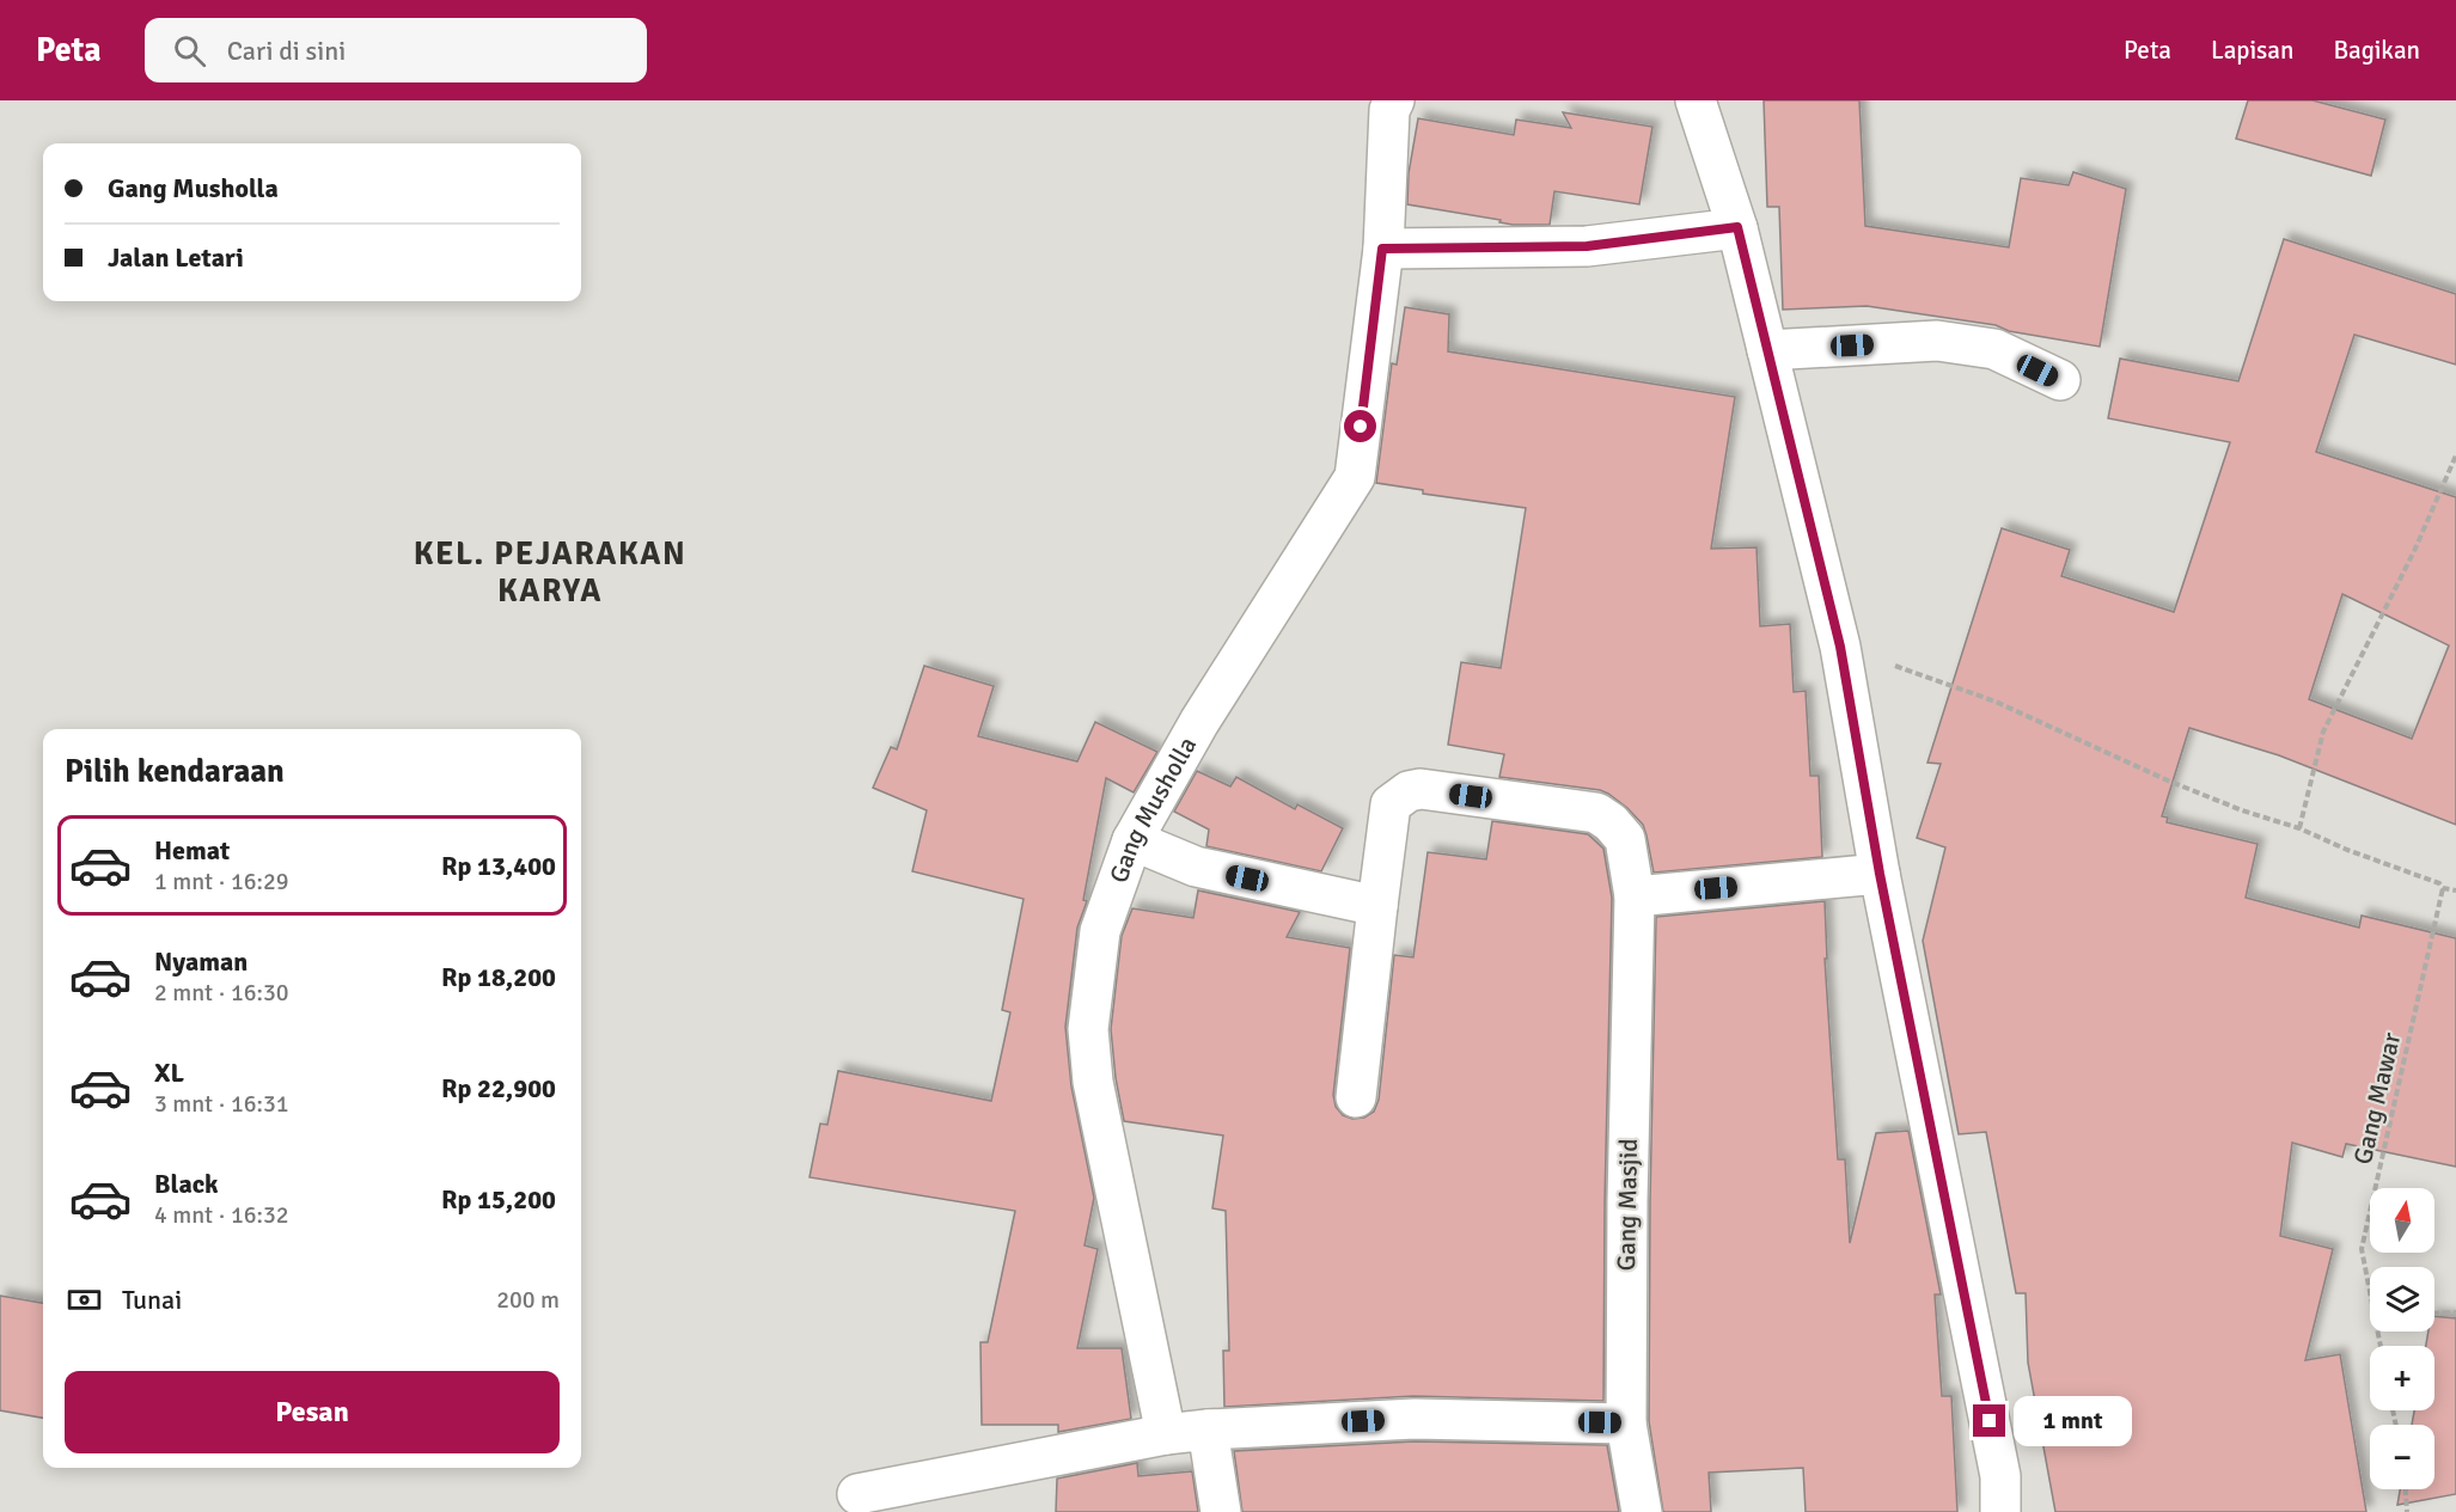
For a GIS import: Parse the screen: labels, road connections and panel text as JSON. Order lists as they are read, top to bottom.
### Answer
{
  "streets": {
    "street": ["Gang Musholla", "Gang Masjid"],
    "path": ["Gang Mawar"]
  },
  "districts": ["KEL. PEJARAKAN KARYA"],
  "north": "top",
  "page": {
    "header": "Peta",
    "search": "Cari di sini",
    "nav": ["Peta", "Lapisan", "Bagikan"],
    "banner": ["Gang Musholla", "Jalan Letari"],
    "heading": "Pilih kendaraan",
    "list": [
      {
        "name": "Hemat",
        "note": "1 mnt · 16:29",
        "value": "Rp 13,400"
      },
      {
        "name": "Nyaman",
        "note": "2 mnt · 16:30",
        "value": "Rp 18,200"
      },
      {
        "name": "XL",
        "note": "3 mnt · 16:31",
        "value": "Rp 22,900"
      },
      {
        "name": "Black",
        "note": "4 mnt · 16:32",
        "value": "Rp 15,200"
      }
    ],
    "map_buttons": ["+", "−"],
    "pay": ["Tunai", "200 m"],
    "buttons": "Pesan",
    "bubble": "1 mnt"
  }
}
